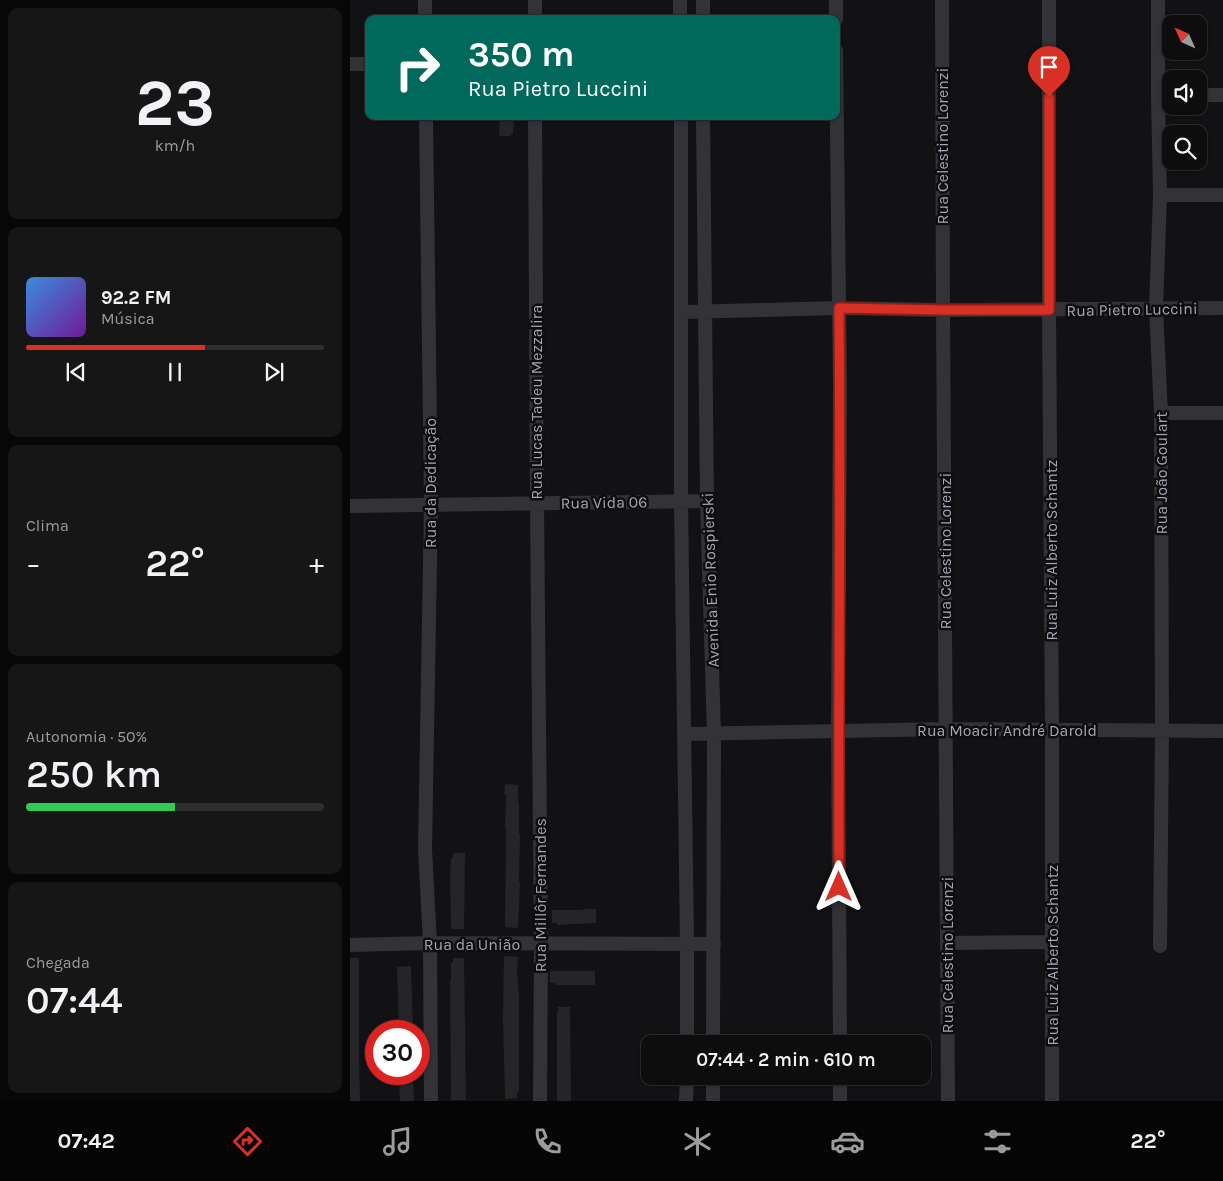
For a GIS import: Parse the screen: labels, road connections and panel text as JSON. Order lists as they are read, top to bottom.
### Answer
{
  "streets": {
    "street": [
      "Rua Celestino Lorenzi",
      "Rua Pietro Luccini",
      "Rua Lucas Tadeu Mezzalira",
      "Rua João Goulart",
      "Rua da Dedicação",
      "Rua Vida 06",
      "Rua Luiz Alberto Schantz",
      "Avenida Enio Rospierski",
      "Rua Moacir André Darold",
      "Rua Millôr Fernandes",
      "Rua da União"
    ]
  },
  "crossings": [
    ["Rua Celestino Lorenzi", "Rua Pietro Luccini"],
    ["Rua Celestino Lorenzi", "Rua Moacir André Darold"],
    ["Rua Pietro Luccini", "Rua João Goulart"],
    ["Rua Pietro Luccini", "Rua Luiz Alberto Schantz"],
    ["Rua Pietro Luccini", "Avenida Enio Rospierski"],
    ["Rua Lucas Tadeu Mezzalira", "Rua Vida 06"],
    ["Rua Lucas Tadeu Mezzalira", "Rua Millôr Fernandes"],
    ["Rua João Goulart", "Rua Moacir André Darold"],
    ["Rua da Dedicação", "Rua Vida 06"],
    ["Rua da Dedicação", "Rua da União"],
    ["Rua Vida 06", "Avenida Enio Rospierski"],
    ["Rua Luiz Alberto Schantz", "Rua Moacir André Darold"],
    ["Avenida Enio Rospierski", "Rua Moacir André Darold"],
    ["Avenida Enio Rospierski", "Rua da União"],
    ["Rua Millôr Fernandes", "Rua da União"]
  ],
  "north": "top left",
  "page": {
    "tile": [
      ["23", "km/h"],
      "Clima",
      ["Autonomia · 50%", "250 km"],
      ["Chegada", "07:44"]
    ],
    "turn": ["350 m", "Rua Pietro Luccini"],
    "song": ["92.2 FM", "Música"],
    "heat": ["−", "22°", "+"],
    "limit": "30",
    "trip": "07:44 · 2 min · 610 m",
    "tabs": ["07:42", "22°"]
  }
}
